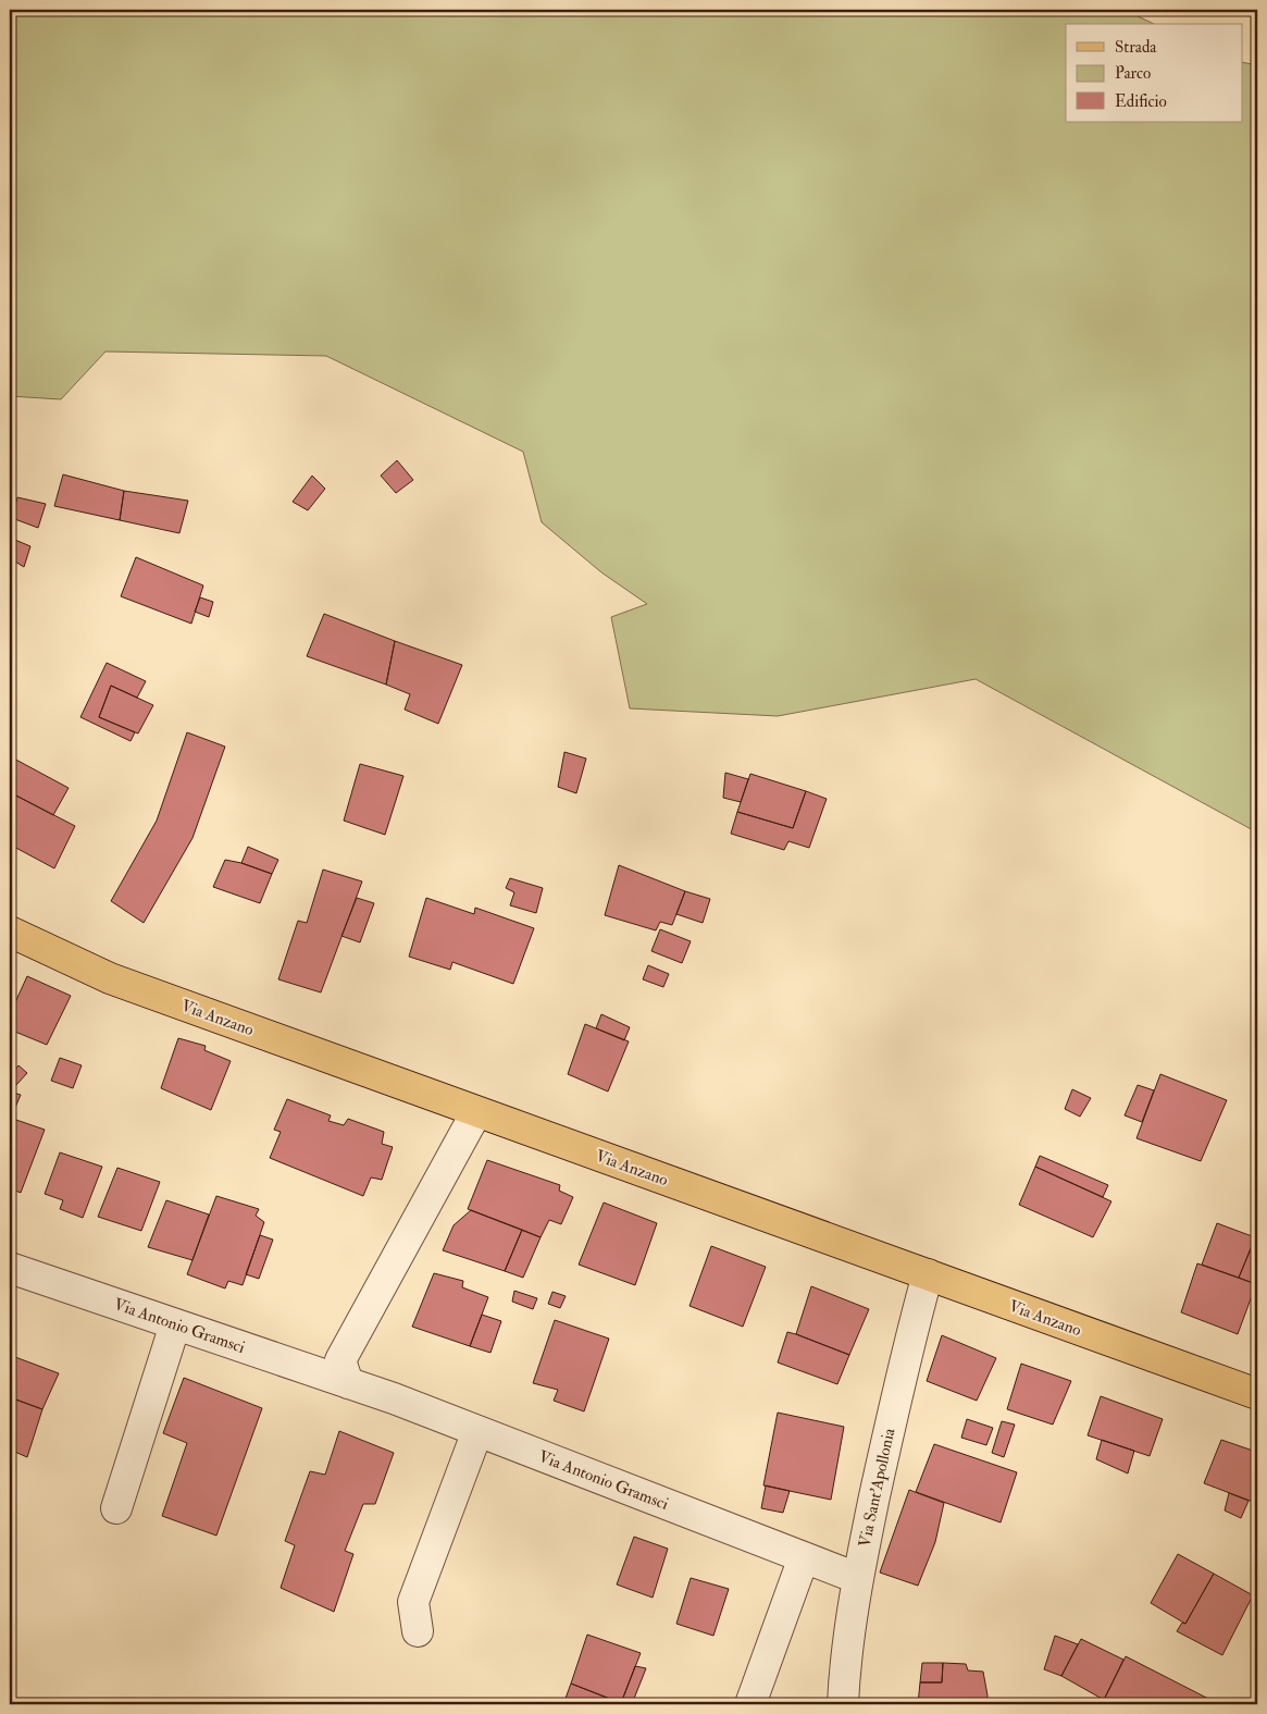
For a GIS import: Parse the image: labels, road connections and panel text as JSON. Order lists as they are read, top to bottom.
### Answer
{
  "streets": {
    "main road": ["Via Anzano"],
    "street": ["Via Antonio Gramsci", "Via Sant'Apollonia"]
  },
  "crossings": [
    ["Via Anzano", "Via Sant'Apollonia"],
    ["Via Antonio Gramsci", "Via Sant'Apollonia"]
  ],
  "legend": ["Strada", "Parco", "Edificio"]
}
